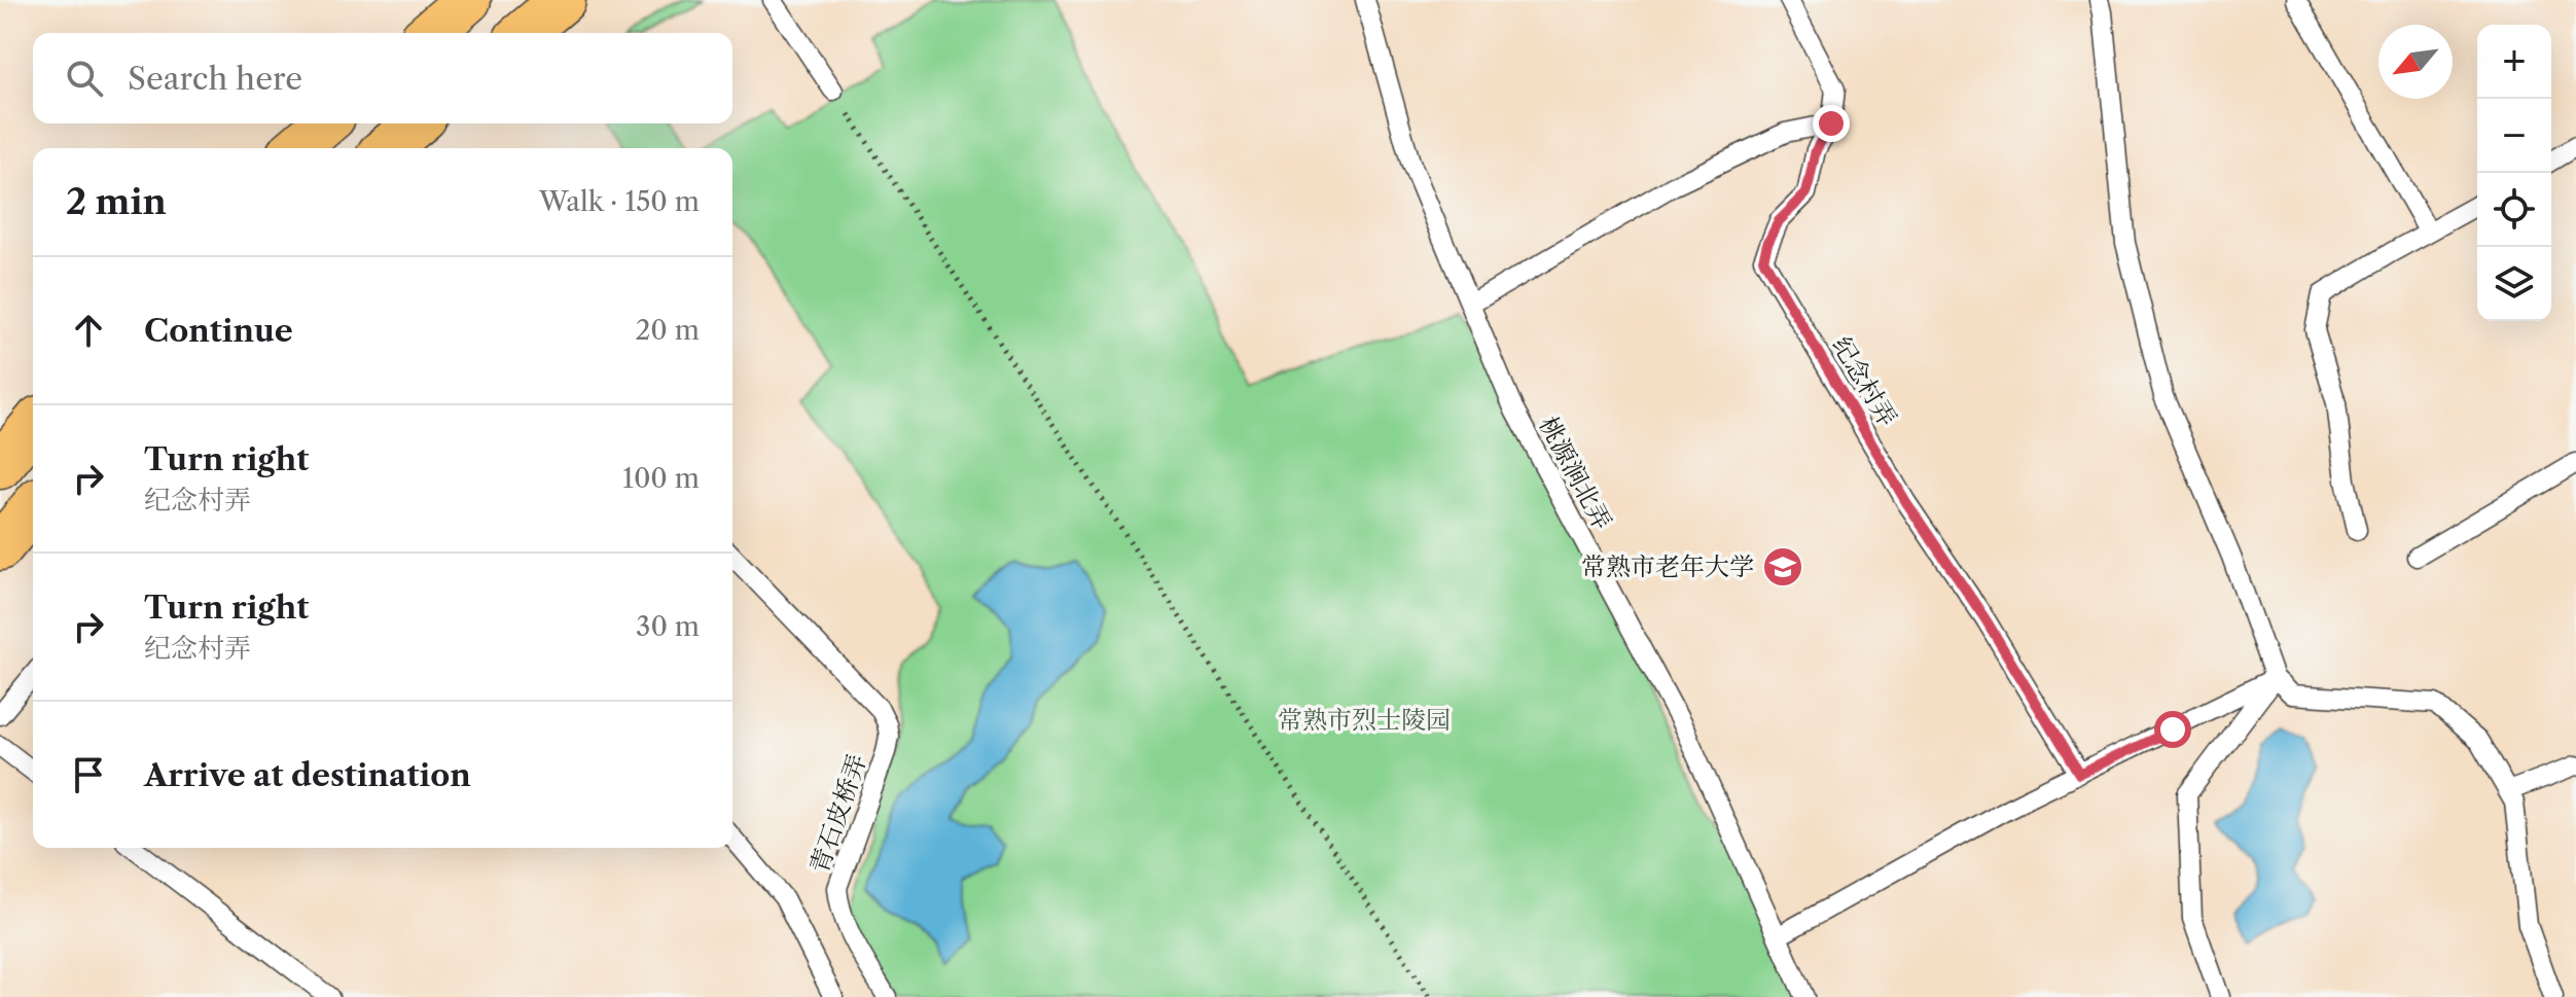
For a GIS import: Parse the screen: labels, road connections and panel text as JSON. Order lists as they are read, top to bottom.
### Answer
{
  "streets": {
    "lane": ["纪念村弄", "桃源涧北弄", "青石皮桥弄"]
  },
  "parks": ["常熟市烈士陵园"],
  "places": {
    "school or university": ["常熟市老年大学"]
  },
  "north": "bottom left",
  "page": {
    "map_buttons": ["+", "−"],
    "search": "Search here",
    "heading": ["2 min", "Walk · 150 m"],
    "list": [
      ["Continue", "20 m"],
      ["Turn right", "纪念村弄", "100 m"],
      ["Turn right", "纪念村弄", "30 m"],
      "Arrive at destination"
    ]
  }
}
